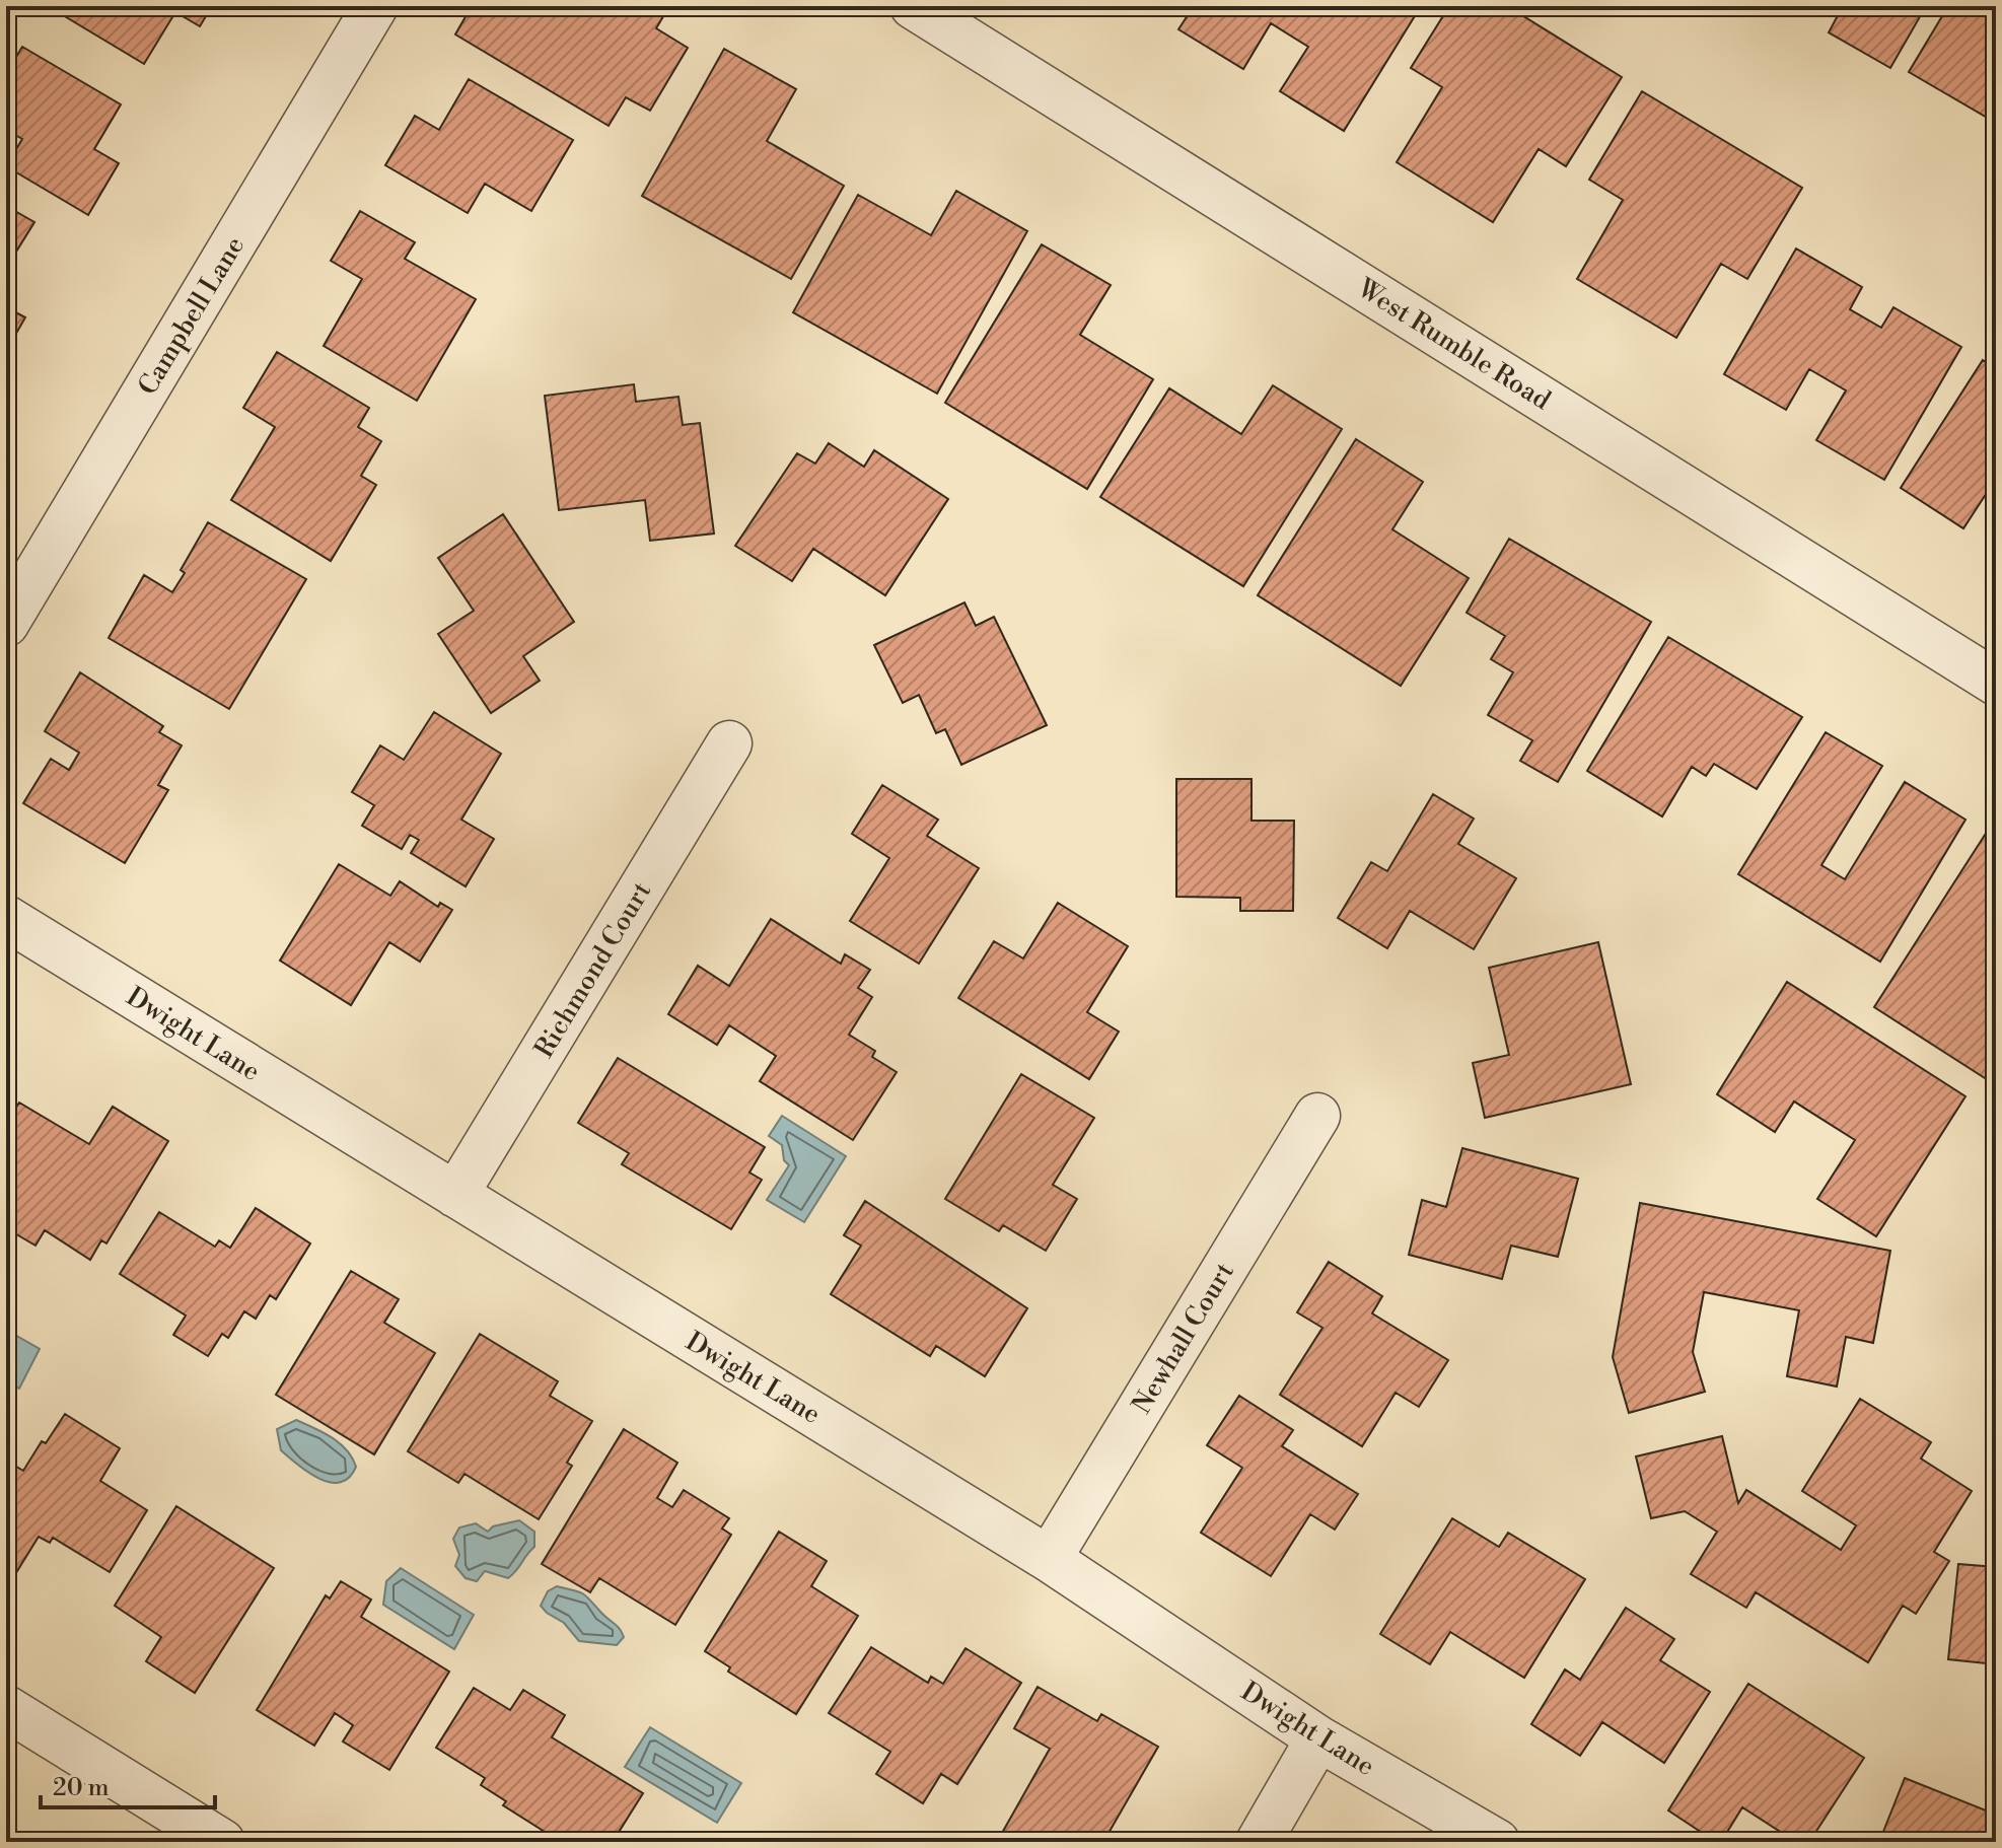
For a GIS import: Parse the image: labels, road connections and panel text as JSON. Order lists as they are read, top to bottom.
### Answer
{
  "streets": {
    "street": [
      "Campbell Lane",
      "West Rumble Road",
      "Richmond Court",
      "Dwight Lane",
      "Newhall Court"
    ]
  },
  "crossings": [
    ["Richmond Court", "Dwight Lane"],
    ["Dwight Lane", "Newhall Court"]
  ],
  "scale_bar": "20 m"
}
